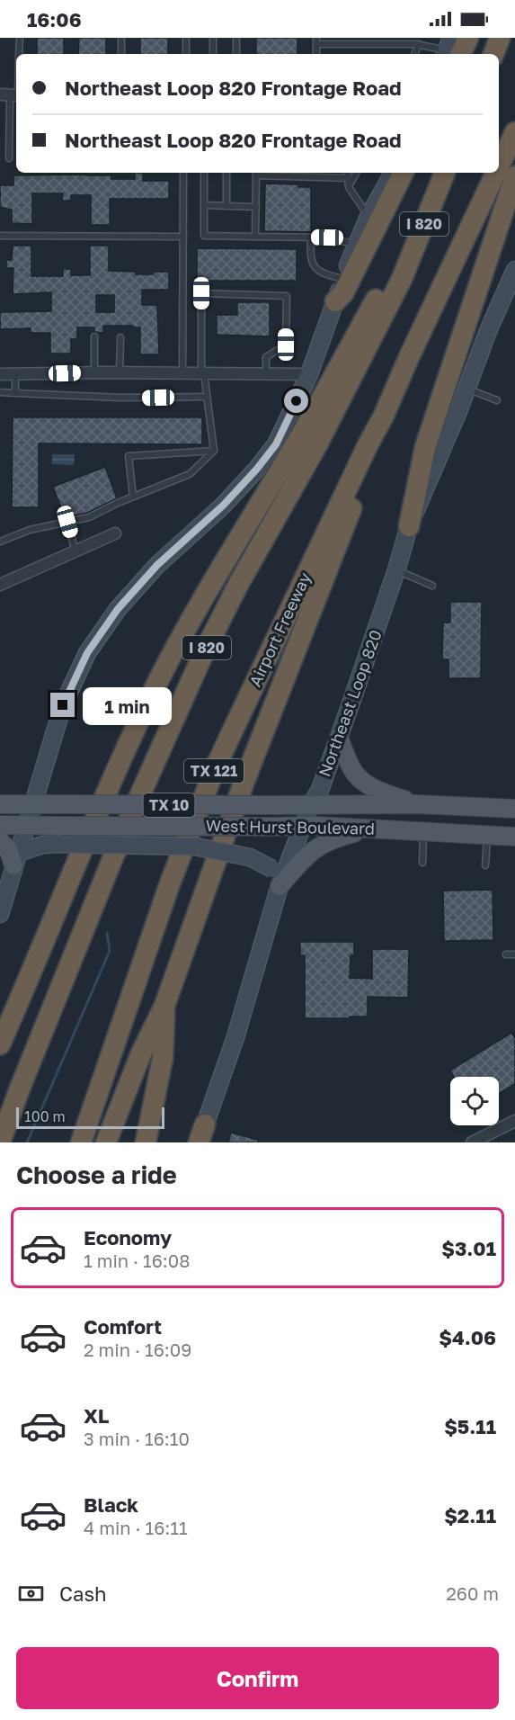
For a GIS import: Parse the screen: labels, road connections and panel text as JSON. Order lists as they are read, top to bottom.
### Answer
{
  "streets": {
    "highway": ["I 820", "Airport Freeway", "TX 121"],
    "main road": ["Northeast Loop 820", "TX 10", "West Hurst Boulevard"]
  },
  "crossings": [
    ["I 820", "Airport Freeway"],
    ["Northeast Loop 820", "West Hurst Boulevard"]
  ],
  "scale_bar": "100 m",
  "page": {
    "status": "16:06",
    "banner": ["Northeast Loop 820 Frontage Road", "Northeast Loop 820 Frontage Road"],
    "bubble": "1 min",
    "scale": "100 m",
    "heading": "Choose a ride",
    "list": [
      {
        "name": "Economy",
        "note": "1 min · 16:08",
        "value": "$3.01"
      },
      {
        "name": "Comfort",
        "note": "2 min · 16:09",
        "value": "$4.06"
      },
      {
        "name": "XL",
        "note": "3 min · 16:10",
        "value": "$5.11"
      },
      {
        "name": "Black",
        "note": "4 min · 16:11",
        "value": "$2.11"
      }
    ],
    "pay": ["Cash", "260 m"],
    "buttons": "Confirm"
  }
}
